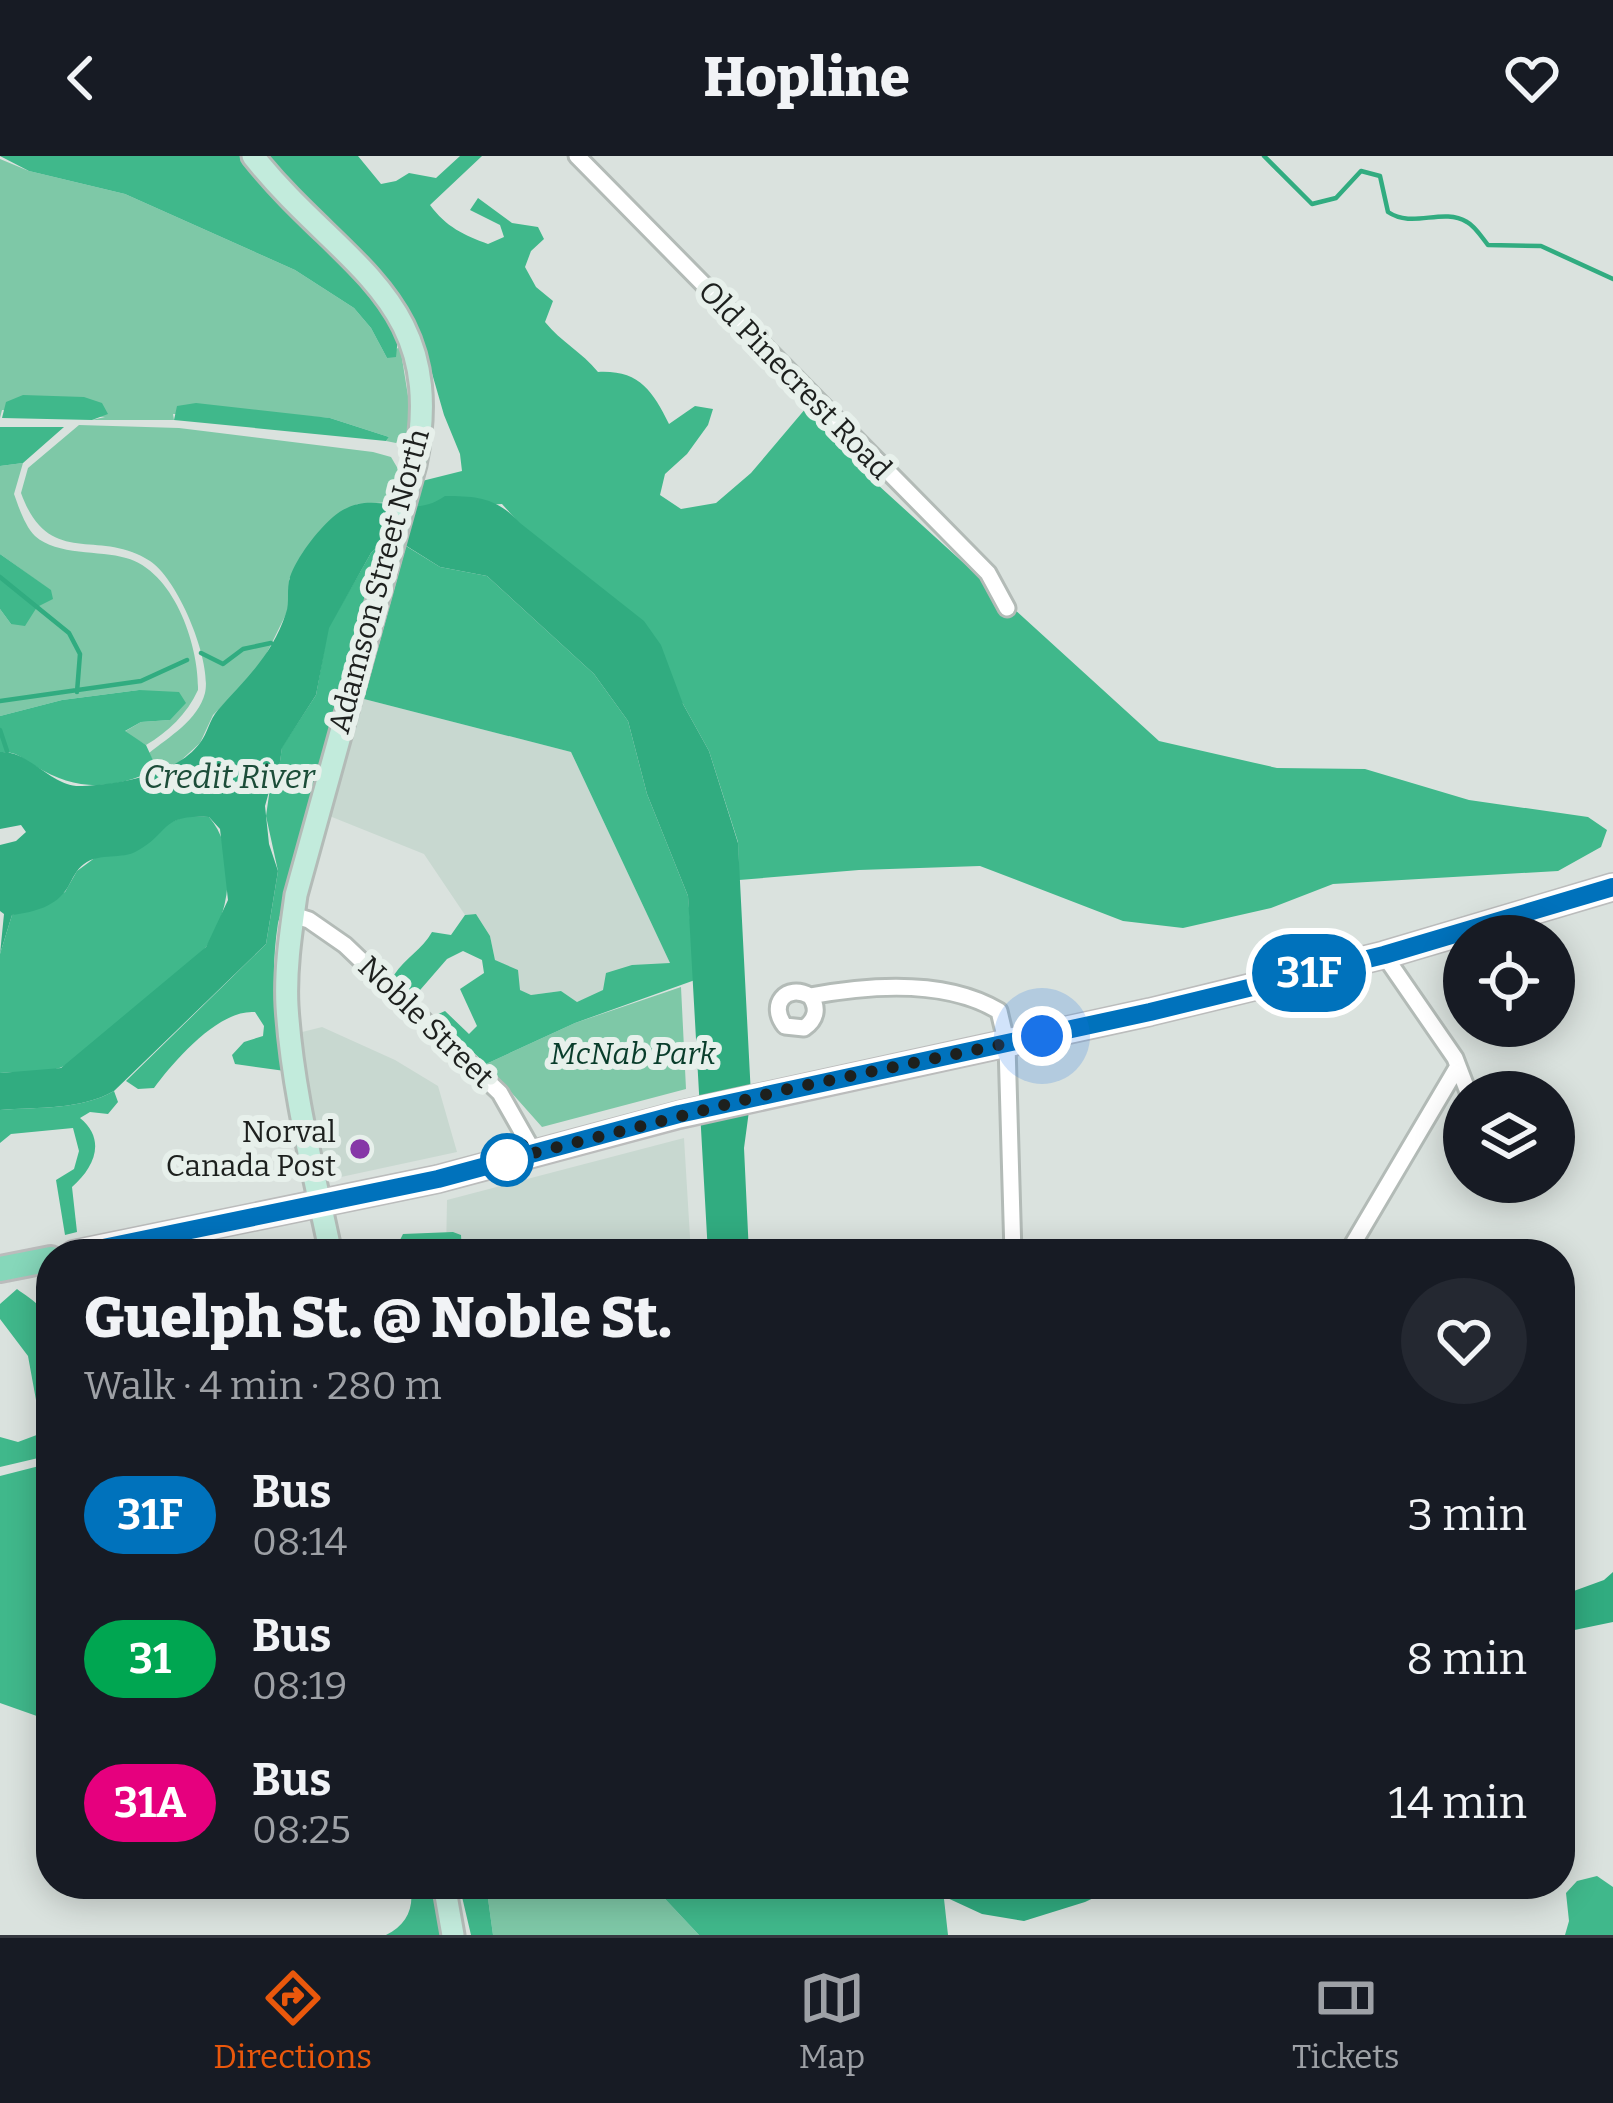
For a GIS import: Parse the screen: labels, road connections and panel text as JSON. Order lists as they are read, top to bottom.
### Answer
{
  "streets": {
    "main road": ["Adamson Street North"],
    "street": ["Old Pinecrest Road", "Noble Street"]
  },
  "crossings": [
    ["Adamson Street North", "Noble Street"]
  ],
  "water": ["Credit River"],
  "parks": ["McNab Park"],
  "places": ["Norval Canada Post"],
  "lines": ["bus line 31F"],
  "page": {
    "header": "Hopline",
    "on_map": "31F",
    "heading": ["Guelph St. @ Noble St.", "Walk · 4 min · 280 m"],
    "list": [
      {
        "mark": "31F",
        "name": "Bus",
        "note": "08:14",
        "value": "3 min"
      },
      {
        "mark": "31",
        "name": "Bus",
        "note": "08:19",
        "value": "8 min"
      },
      {
        "mark": "31A",
        "name": "Bus",
        "note": "08:25",
        "value": "14 min"
      }
    ],
    "tabs": ["Directions", "Map", "Tickets"]
  }
}
